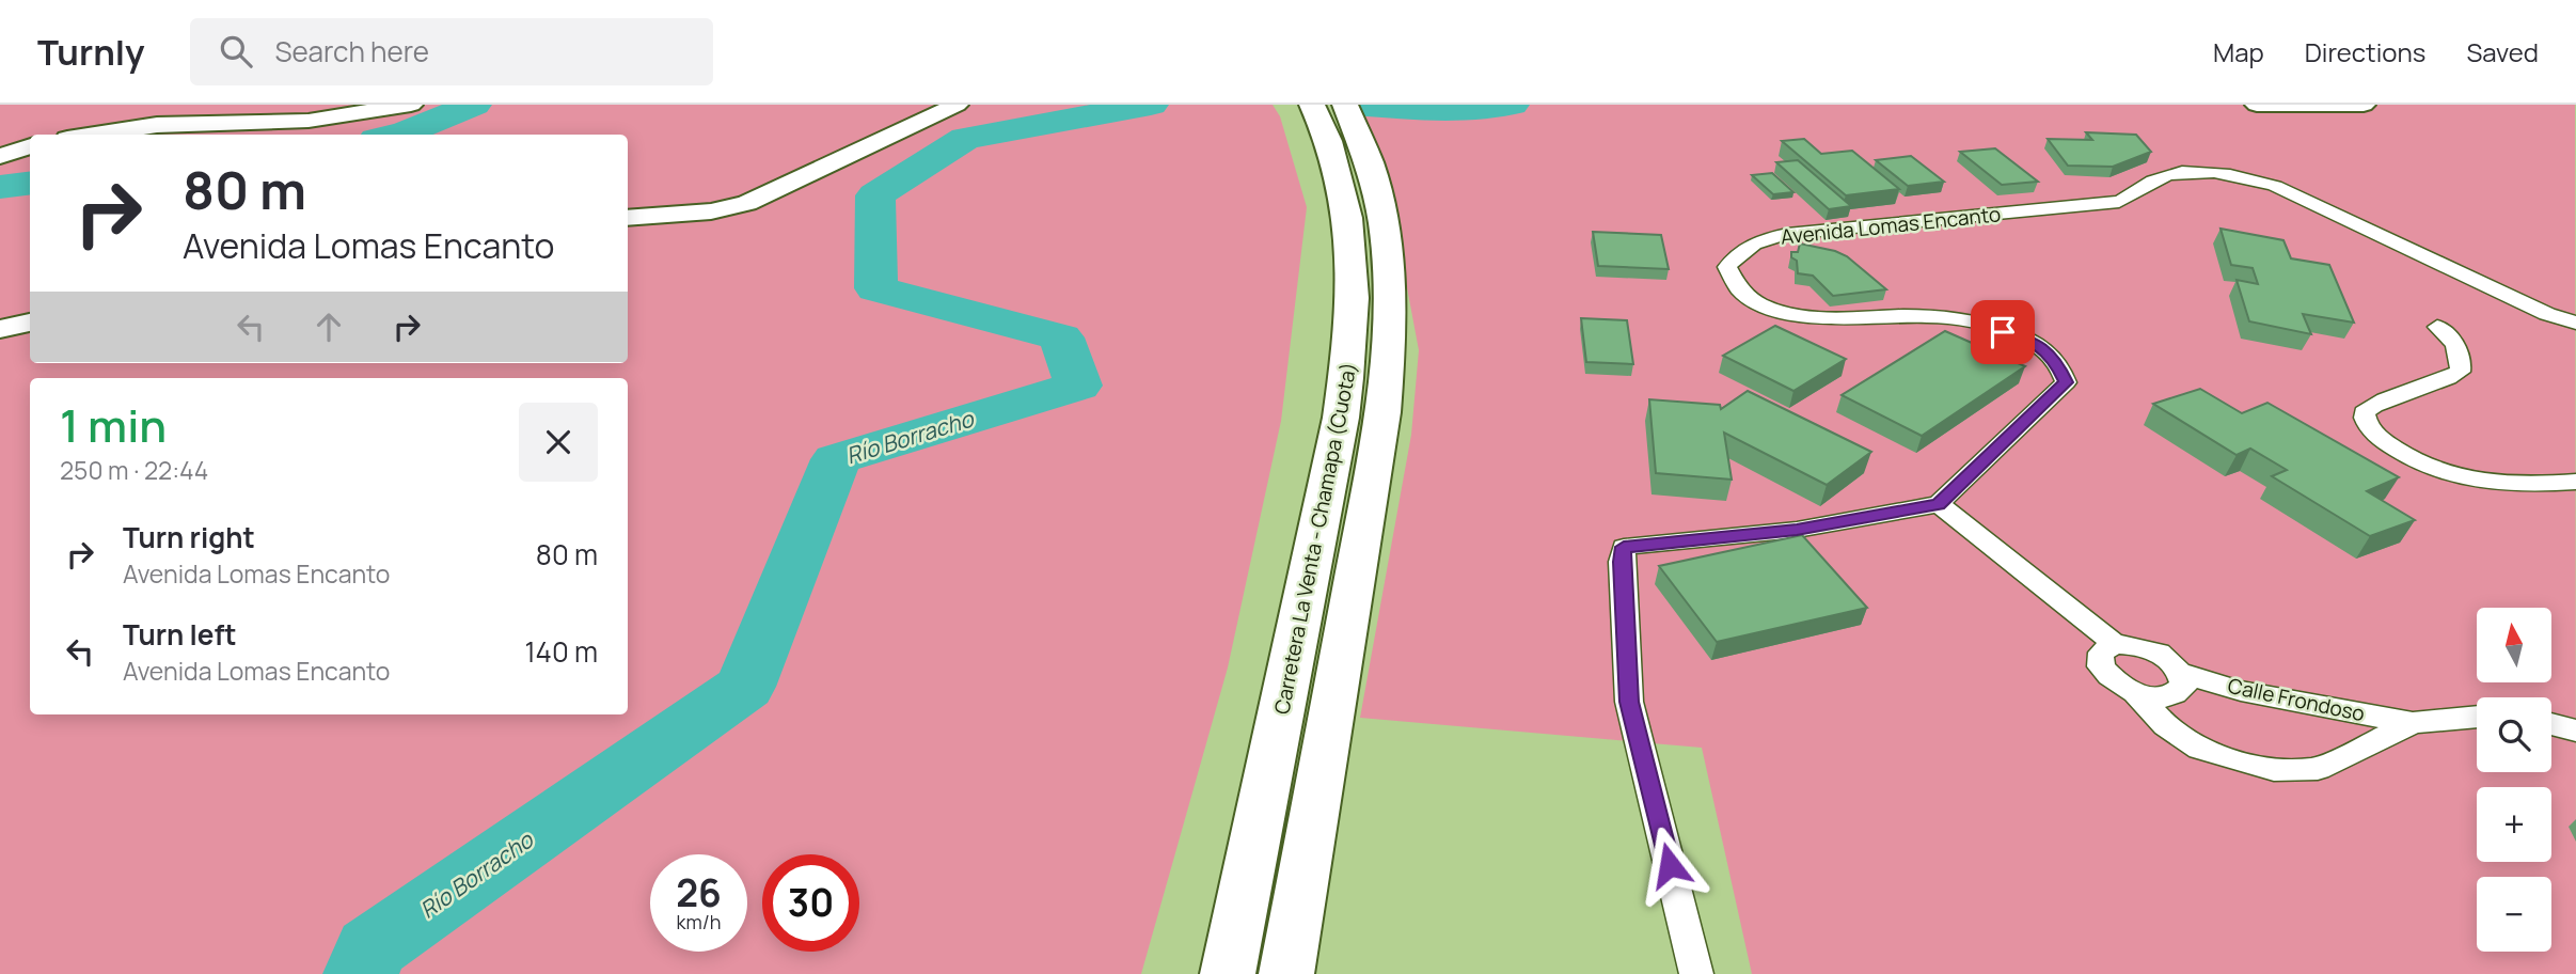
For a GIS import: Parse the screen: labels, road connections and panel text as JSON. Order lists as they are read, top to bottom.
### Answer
{
  "streets": {
    "highway": ["Carretera La Venta - Chamapa (Cuota)"],
    "street": ["Avenida Lomas Encanto", "Calle Frondoso"]
  },
  "water": ["Río Borracho"],
  "north": "top",
  "page": {
    "header": "Turnly",
    "search": "Search here",
    "nav": ["Map", "Directions", "Saved"],
    "turn": ["80 m", "Avenida Lomas Encanto"],
    "heading": ["1 min", "250 m · 22:44"],
    "list": [
      {
        "name": "Turn right",
        "note": "Avenida Lomas Encanto",
        "value": "80 m"
      },
      {
        "name": "Turn left",
        "note": "Avenida Lomas Encanto",
        "value": "140 m"
      }
    ],
    "map_buttons": ["+", "−"],
    "speed": "26 km/h",
    "limit": "30"
  }
}
